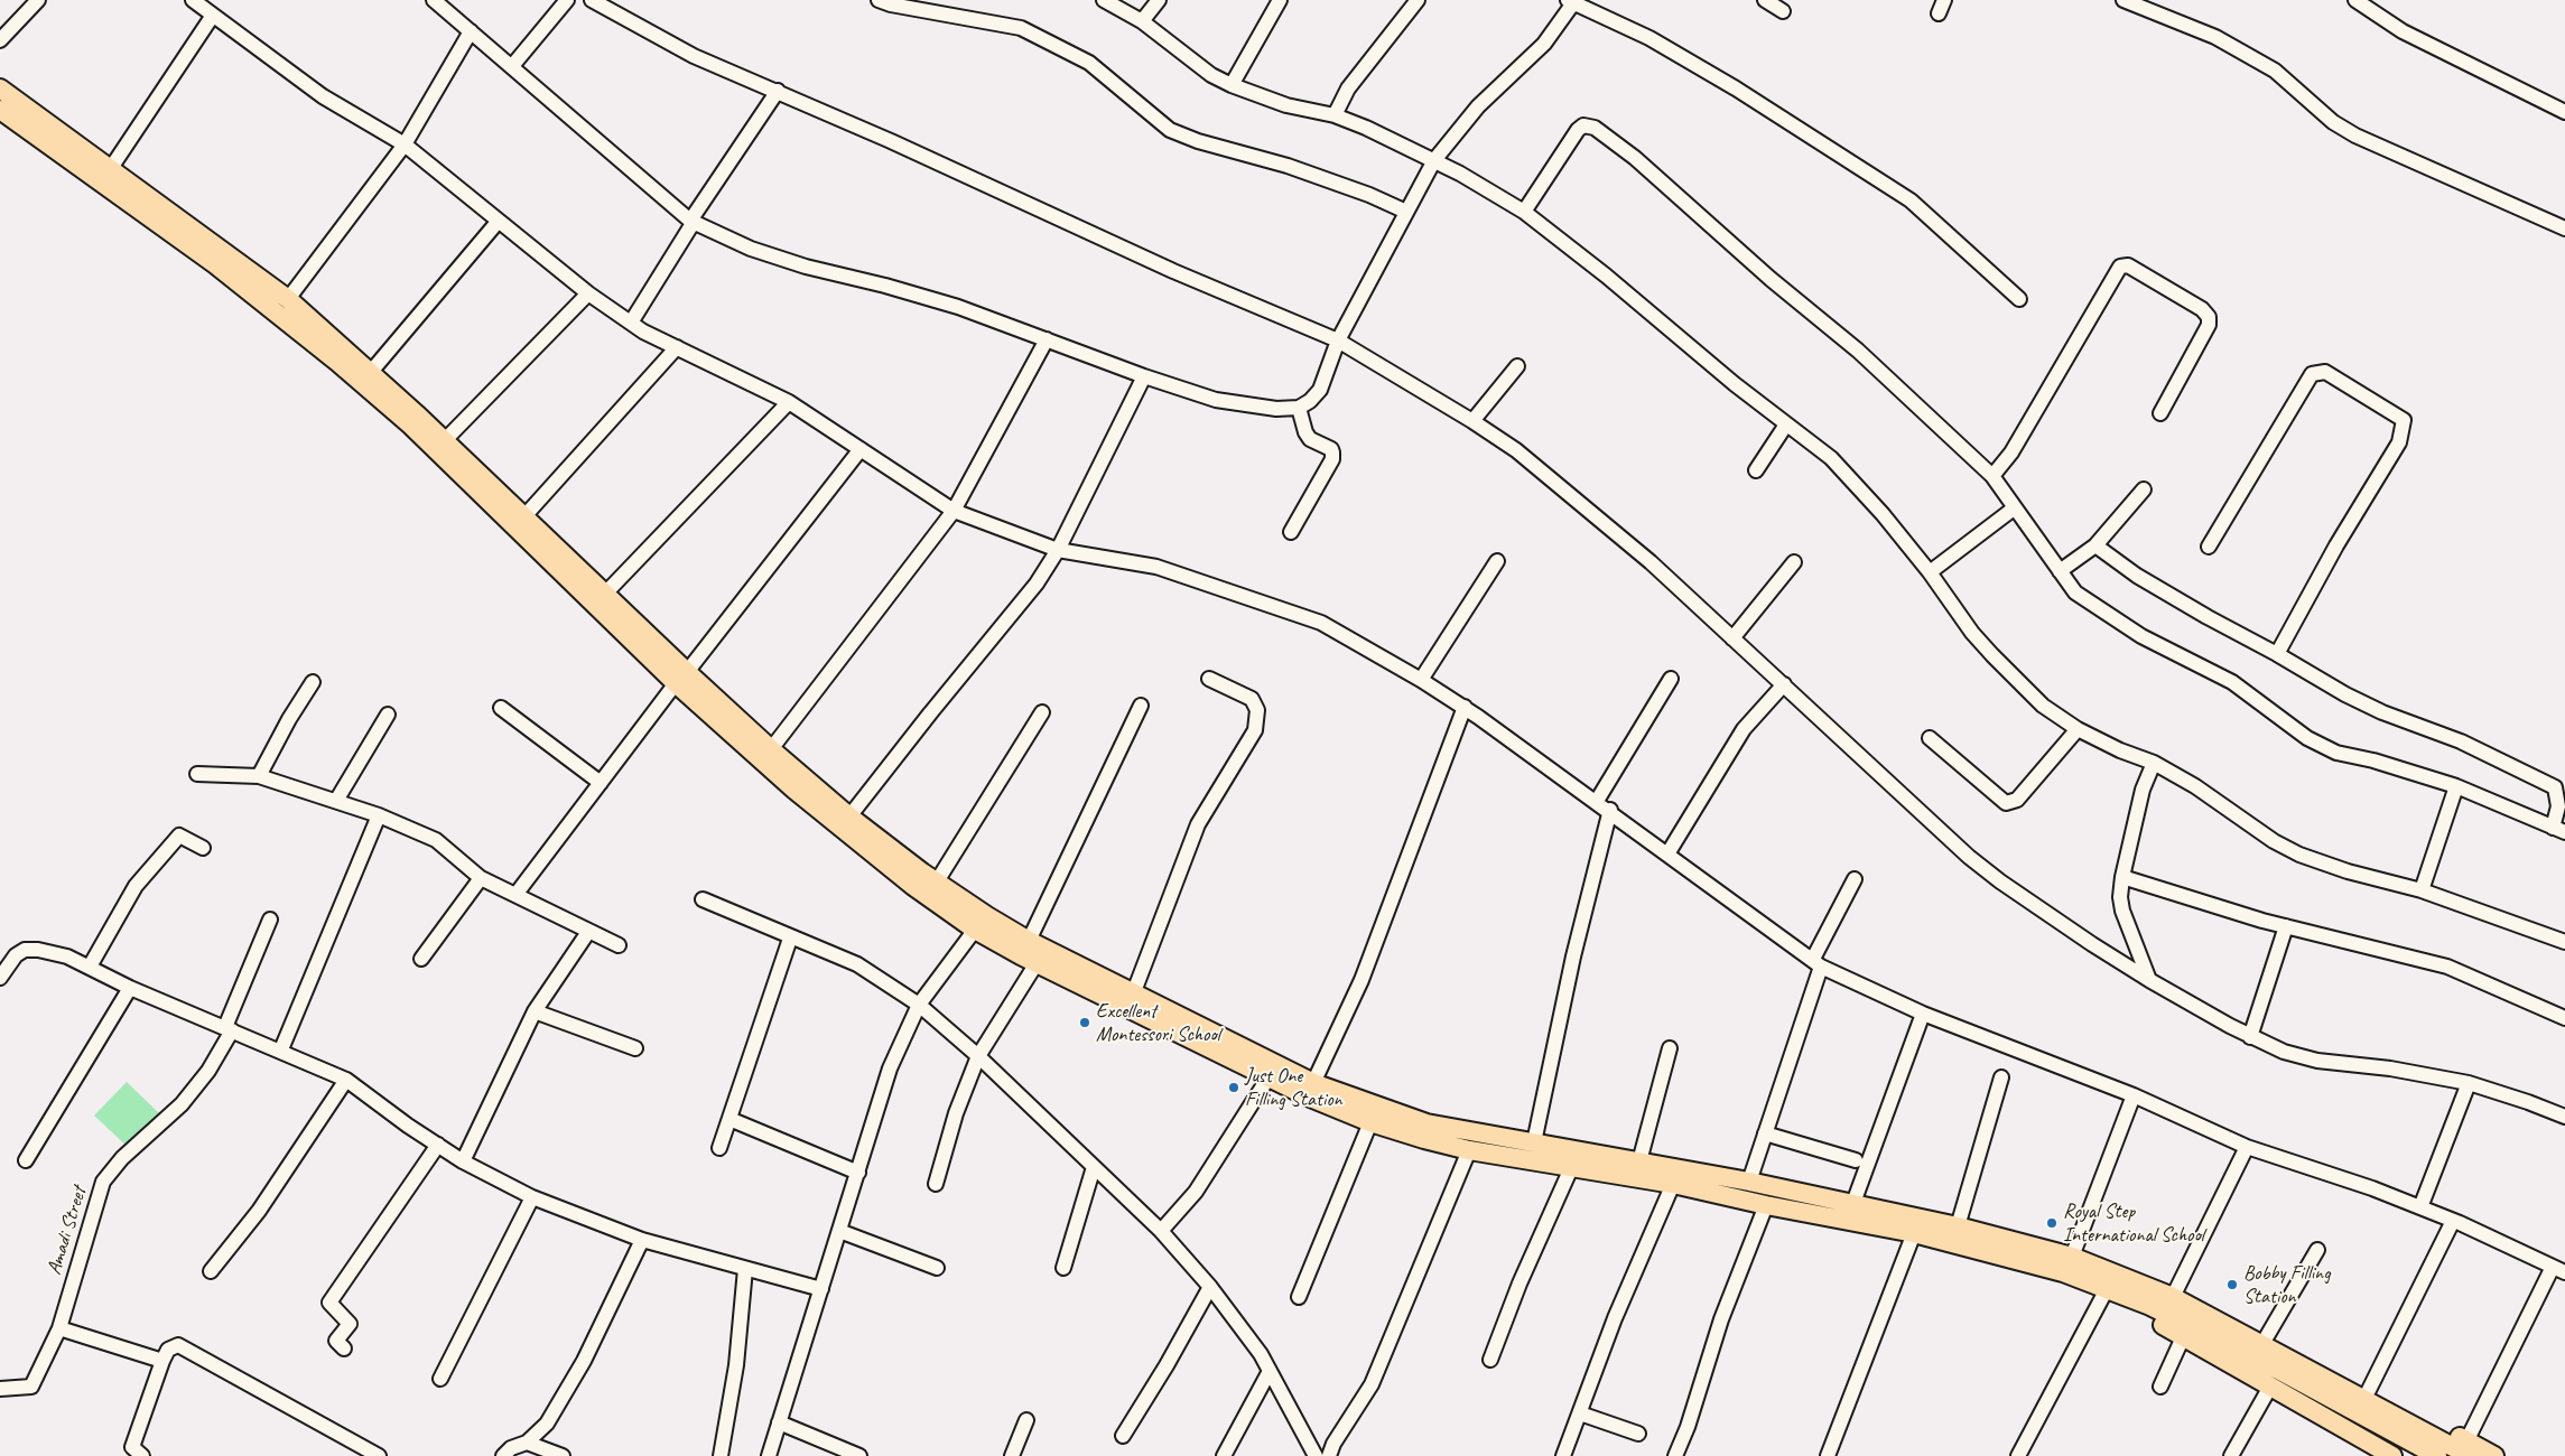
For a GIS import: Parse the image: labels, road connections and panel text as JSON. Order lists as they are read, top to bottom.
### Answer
{
  "streets": {
    "street": ["Amadi Street"]
  },
  "places": [
    "Excellent Montessori School",
    "Just One Filling Station",
    "Royal Step International School",
    "Bobby Filling Station"
  ]
}
